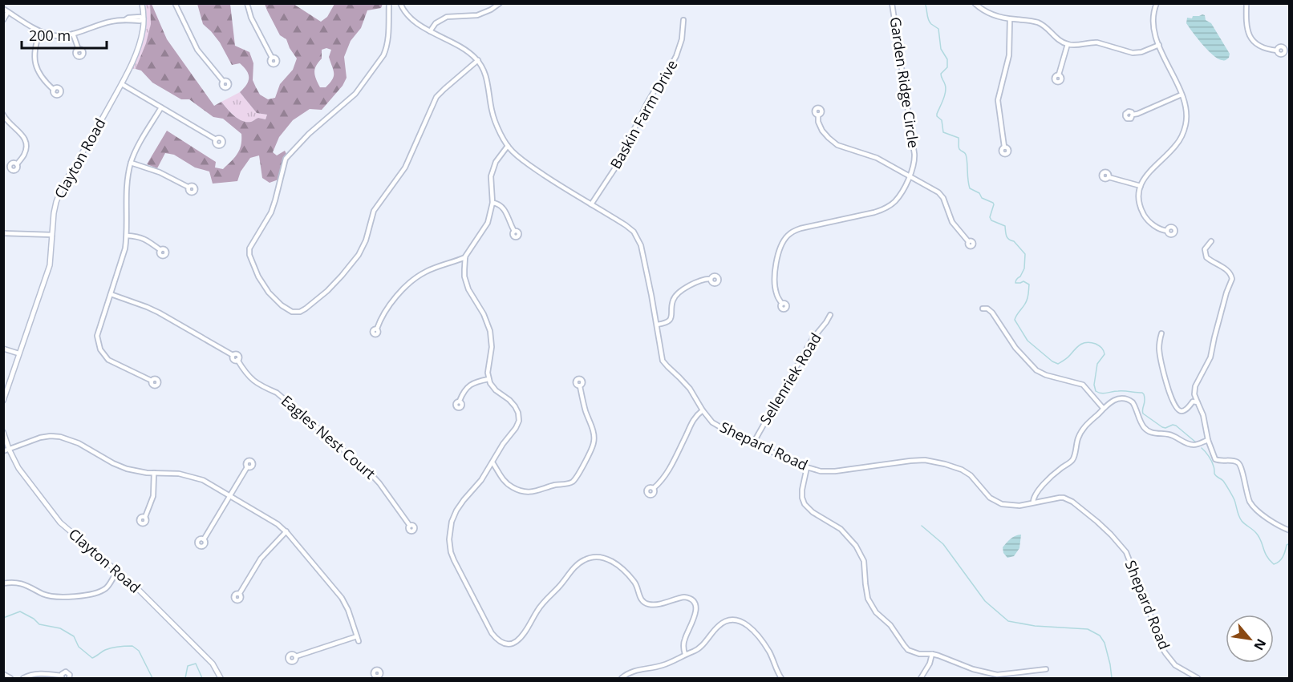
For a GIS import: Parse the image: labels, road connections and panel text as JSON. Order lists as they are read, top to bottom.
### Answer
{
  "streets": {
    "main road": ["Clayton Road"],
    "street": [
      "Garden Ridge Circle",
      "Baskin Farm Drive",
      "Sellenriek Road",
      "Eagles Nest Court",
      "Shepard Road"
    ]
  },
  "crossings": [
    ["Baskin Farm Drive", "Shepard Road"],
    ["Sellenriek Road", "Shepard Road"]
  ],
  "scale_bar": "200 m",
  "north": "bottom right"
}
